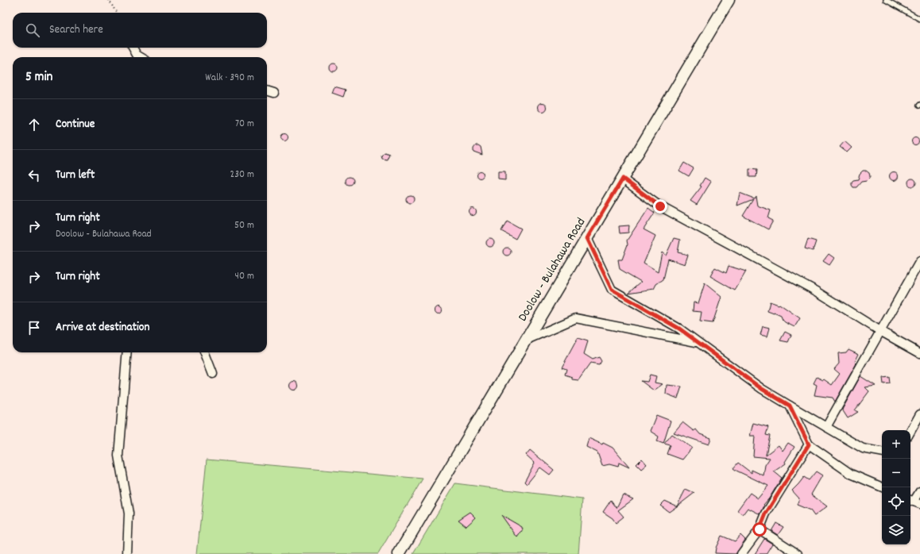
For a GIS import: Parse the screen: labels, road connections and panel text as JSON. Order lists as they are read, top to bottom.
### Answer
{
  "streets": {
    "main road": ["Doolow - Bulahawa Road"]
  },
  "page": {
    "search": "Search here",
    "heading": ["5 min", "Walk · 390 m"],
    "list": [
      ["Continue", "70 m"],
      ["Turn left", "230 m"],
      ["Turn right", "Doolow - Bulahawa Road", "50 m"],
      ["Turn right", "40 m"],
      "Arrive at destination"
    ],
    "map_buttons": ["+", "−"]
  }
}
